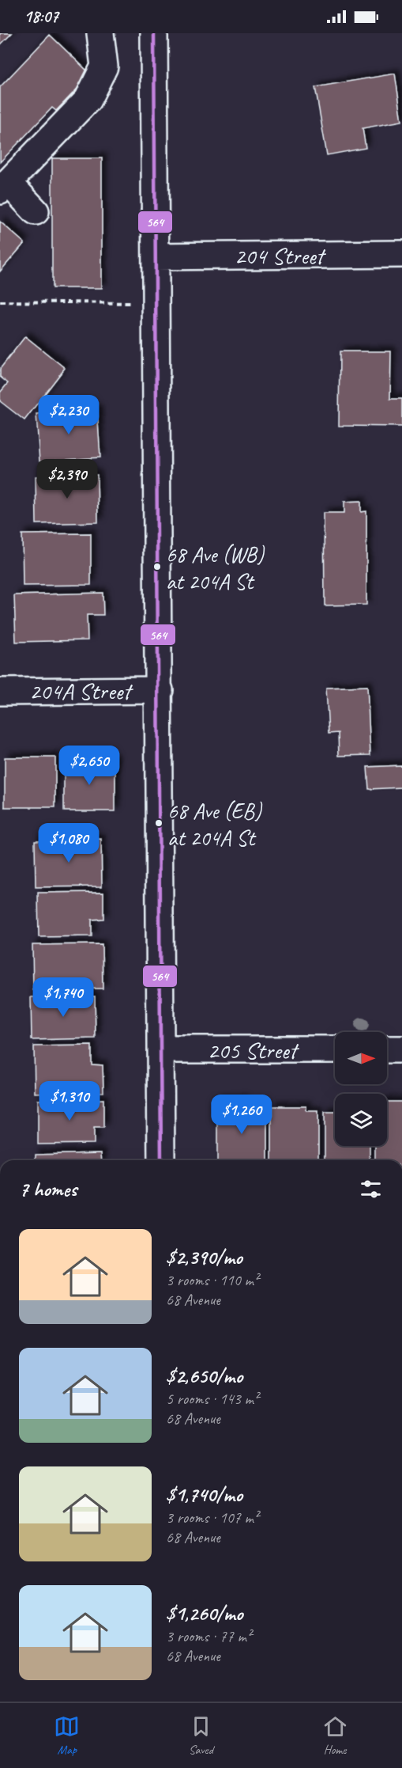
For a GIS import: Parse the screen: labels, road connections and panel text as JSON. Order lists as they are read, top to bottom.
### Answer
{
  "streets": {
    "street": ["204 Street", "204A Street", "205 Street"]
  },
  "places": ["68 Ave (WB) at 204A St", "68 Ave (EB) at 204A St"],
  "lines": ["transit line 564"],
  "north": "right",
  "page": {
    "status": "18:07",
    "price": [
      "$2,230",
      "$2,390",
      "$2,650",
      "$1,080",
      "$1,740",
      "$1,310",
      "$1,260"
    ],
    "heading": "7 homes",
    "list": [
      {
        "name": "$2,390/mo",
        "note": "3 rooms · 110 m² · 68 Avenue"
      },
      {
        "name": "$2,650/mo",
        "note": "5 rooms · 143 m² · 68 Avenue"
      },
      {
        "name": "$1,740/mo",
        "note": "3 rooms · 107 m² · 68 Avenue"
      },
      {
        "name": "$1,260/mo",
        "note": "3 rooms · 77 m² · 68 Avenue"
      }
    ],
    "tabs": ["Map", "Saved", "Home"]
  }
}
